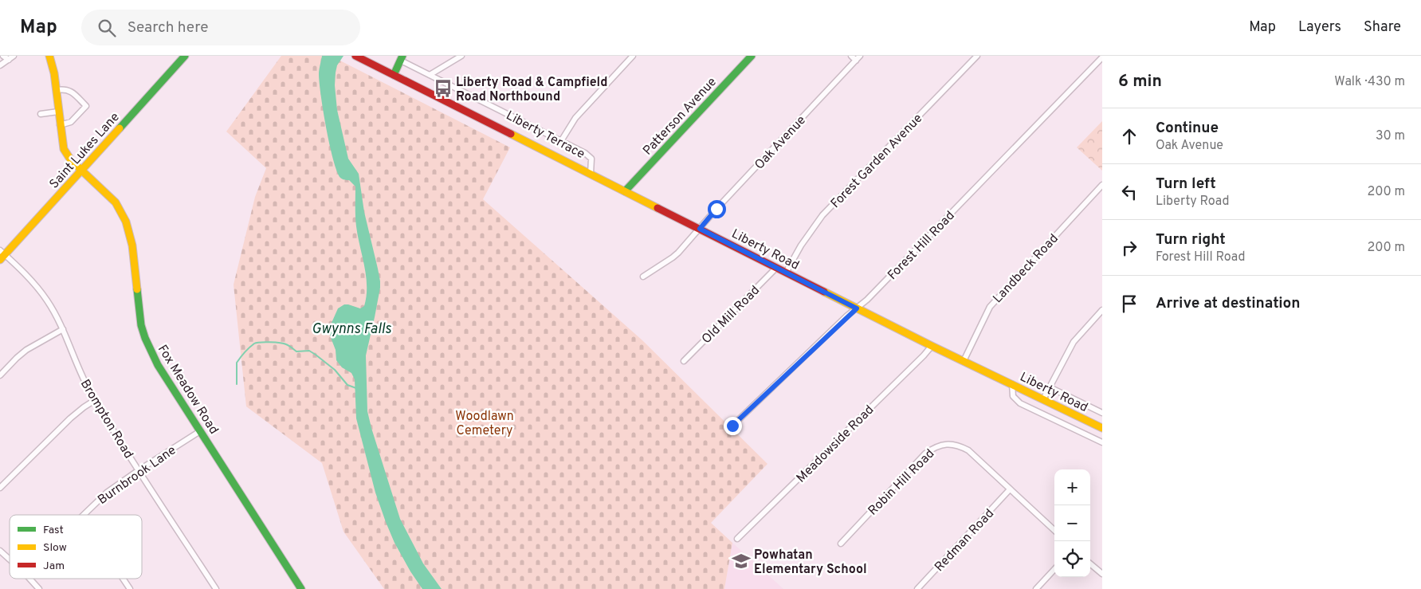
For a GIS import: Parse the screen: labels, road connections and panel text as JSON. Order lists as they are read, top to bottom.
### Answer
{
  "streets": {
    "main road": [
      "Patterson Avenue",
      "Saint Lukes Lane",
      "Liberty Road",
      "Fox Meadow Road"
    ],
    "street": [
      "Liberty Terrace",
      "Oak Avenue",
      "Forest Garden Avenue",
      "Forest Hill Road",
      "Landbeck Road",
      "Old Mill Road",
      "Brompton Road",
      "Meadowside Road",
      "Burnbrook Lane",
      "Robin Hill Road",
      "Redman Road"
    ]
  },
  "crossings": [
    ["Patterson Avenue", "Liberty Road"],
    ["Liberty Terrace", "Liberty Road"],
    ["Oak Avenue", "Liberty Road"],
    ["Saint Lukes Lane", "Fox Meadow Road"],
    ["Saint Lukes Lane", "Brompton Road"],
    ["Forest Garden Avenue", "Liberty Road"],
    ["Forest Hill Road", "Liberty Road"],
    ["Liberty Road", "Landbeck Road"],
    ["Liberty Road", "Old Mill Road"],
    ["Liberty Road", "Meadowside Road"],
    ["Fox Meadow Road", "Burnbrook Lane"],
    ["Brompton Road", "Burnbrook Lane"],
    ["Robin Hill Road", "Redman Road"]
  ],
  "water": ["Gwynns Falls"],
  "parks": ["Woodlawn Cemetery"],
  "places": {
    "bus stop": ["Liberty Road & Campfield Road Northbound"],
    "school or university": ["Powhatan Elementary School"]
  },
  "legend": ["Fast", "Slow", "Jam"],
  "page": {
    "header": "Map",
    "search": "Search here",
    "nav": ["Map", "Layers", "Share"],
    "heading": ["6 min", "Walk · 430 m"],
    "list": [
      ["Continue", "Oak Avenue", "30 m"],
      ["Turn left", "Liberty Road", "200 m"],
      ["Turn right", "Forest Hill Road", "200 m"],
      "Arrive at destination"
    ],
    "map_buttons": ["+", "−"]
  }
}
